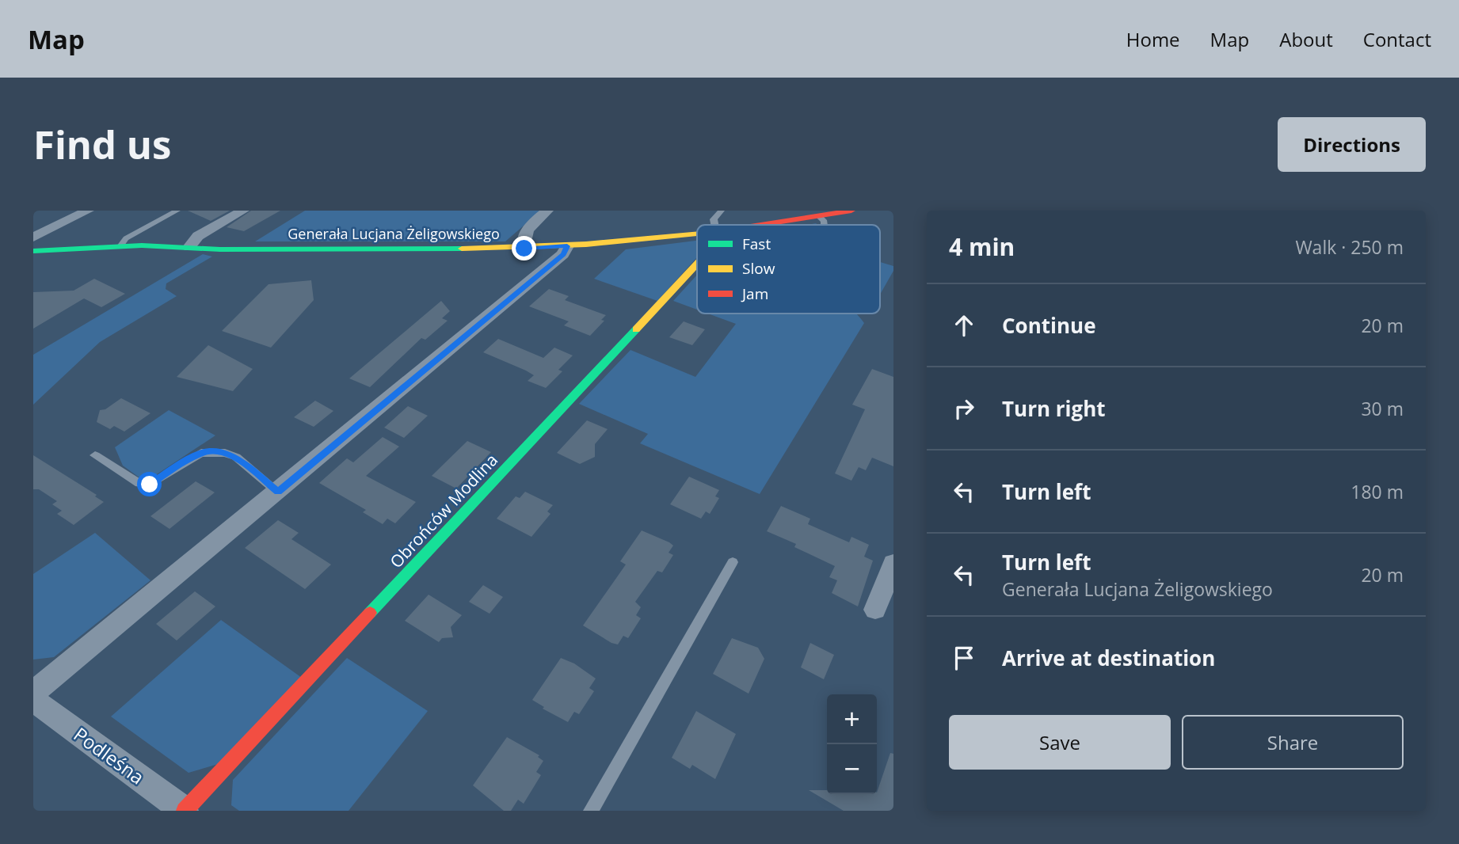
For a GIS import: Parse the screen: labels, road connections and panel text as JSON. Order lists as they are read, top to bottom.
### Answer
{
  "streets": {
    "street": ["Generała Lucjana Żeligowskiego", "Obrońców Modlina", "Podleśna"]
  },
  "crossings": [
    ["Obrońców Modlina", "Podleśna"]
  ],
  "legend": ["Fast", "Slow", "Jam"],
  "page": {
    "header": "Map",
    "nav": [
      "Home",
      "Map",
      "About",
      "Contact"
    ],
    "buttons": [
      "Directions",
      ["Save", "Share"]
    ],
    "title": "Find us",
    "heading": ["4 min", "Walk · 250 m"],
    "list": [
      ["Continue", "20 m"],
      ["Turn right", "30 m"],
      ["Turn left", "180 m"],
      ["Turn left", "Generała Lucjana Żeligowskiego", "20 m"],
      "Arrive at destination"
    ],
    "map_buttons": ["+", "−"]
  }
}
